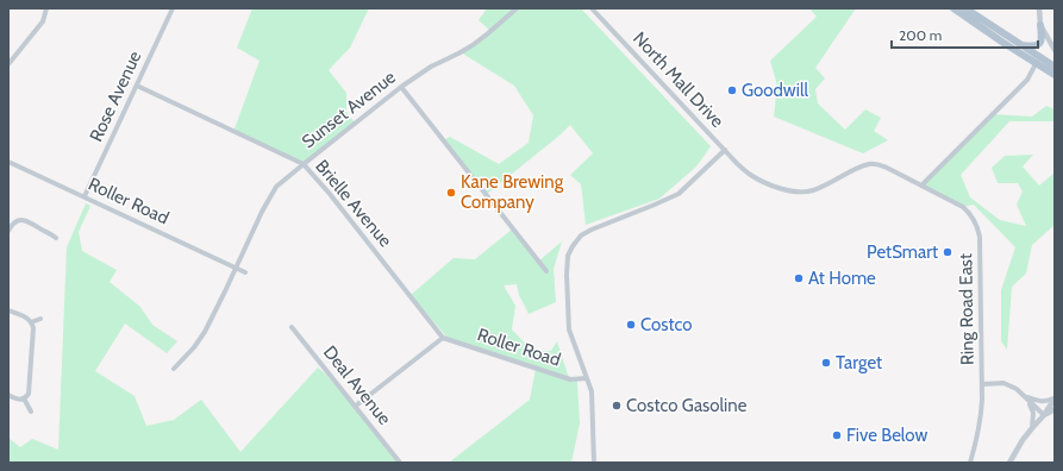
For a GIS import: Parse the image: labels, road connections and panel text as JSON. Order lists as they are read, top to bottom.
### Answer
{
  "streets": {
    "street": [
      "North Mall Drive",
      "Rose Avenue",
      "Sunset Avenue",
      "Roller Road",
      "Brielle Avenue",
      "Ring Road East",
      "Deal Avenue"
    ]
  },
  "crossings": [
    ["North Mall Drive", "Ring Road East"],
    ["Rose Avenue", "Roller Road"],
    ["Rose Avenue", "Brielle Avenue"],
    ["Sunset Avenue", "Roller Road"],
    ["Sunset Avenue", "Brielle Avenue"],
    ["Roller Road", "Brielle Avenue"]
  ],
  "places": [
    "Goodwill",
    "Kane Brewing Company",
    "PetSmart",
    "At Home",
    "Costco",
    "Target",
    "Costco Gasoline",
    "Five Below"
  ],
  "scale_bar": "200 m"
}
